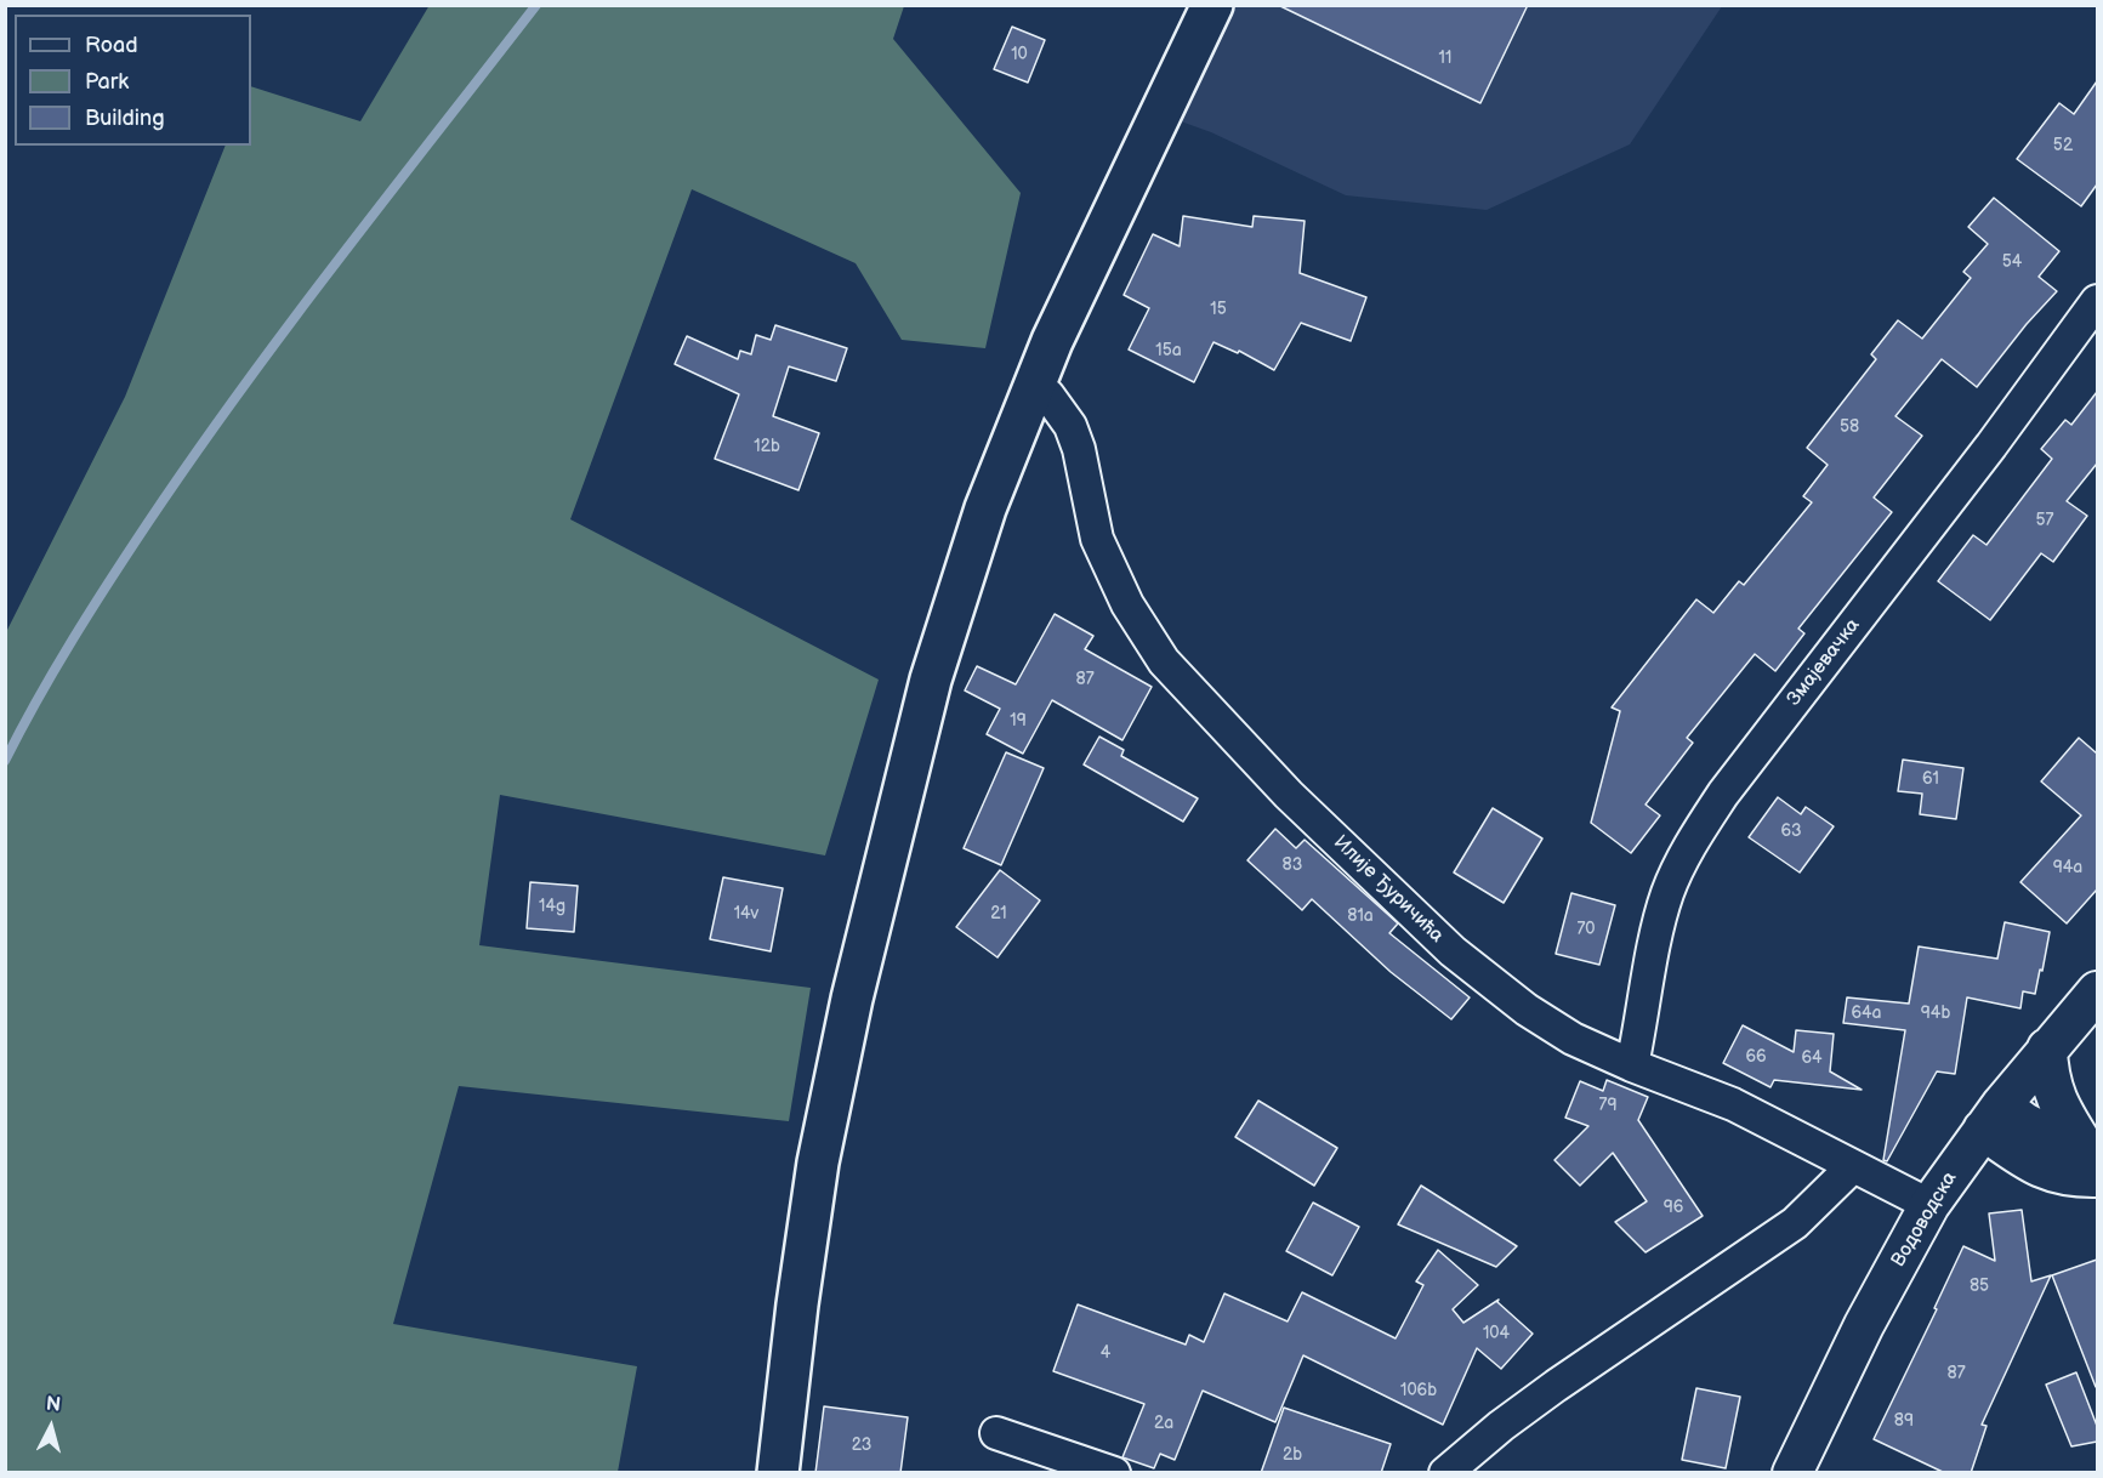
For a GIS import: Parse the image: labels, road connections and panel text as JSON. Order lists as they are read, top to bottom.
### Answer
{
  "streets": {
    "street": ["Змајевачка", "Илије Ђуричића", "Водоводска"]
  },
  "crossings": [
    ["Змајевачка", "Илије Ђуричића"],
    ["Илије Ђуричића", "Водоводска"]
  ],
  "house_numbers": [
    "10",
    "11",
    "52",
    "54",
    "15",
    "15a",
    "58",
    "12b",
    "57",
    "87",
    "19",
    "61",
    "63",
    "83",
    "94a",
    "14g",
    "14v",
    "21",
    "81a",
    "70",
    "64a",
    "94b",
    "66",
    "64",
    "79",
    "96",
    "85",
    "104",
    "4",
    "87",
    "106b",
    "89",
    "2a",
    "23",
    "2b"
  ],
  "legend": ["Road", "Park", "Building"],
  "north": "top"
}
